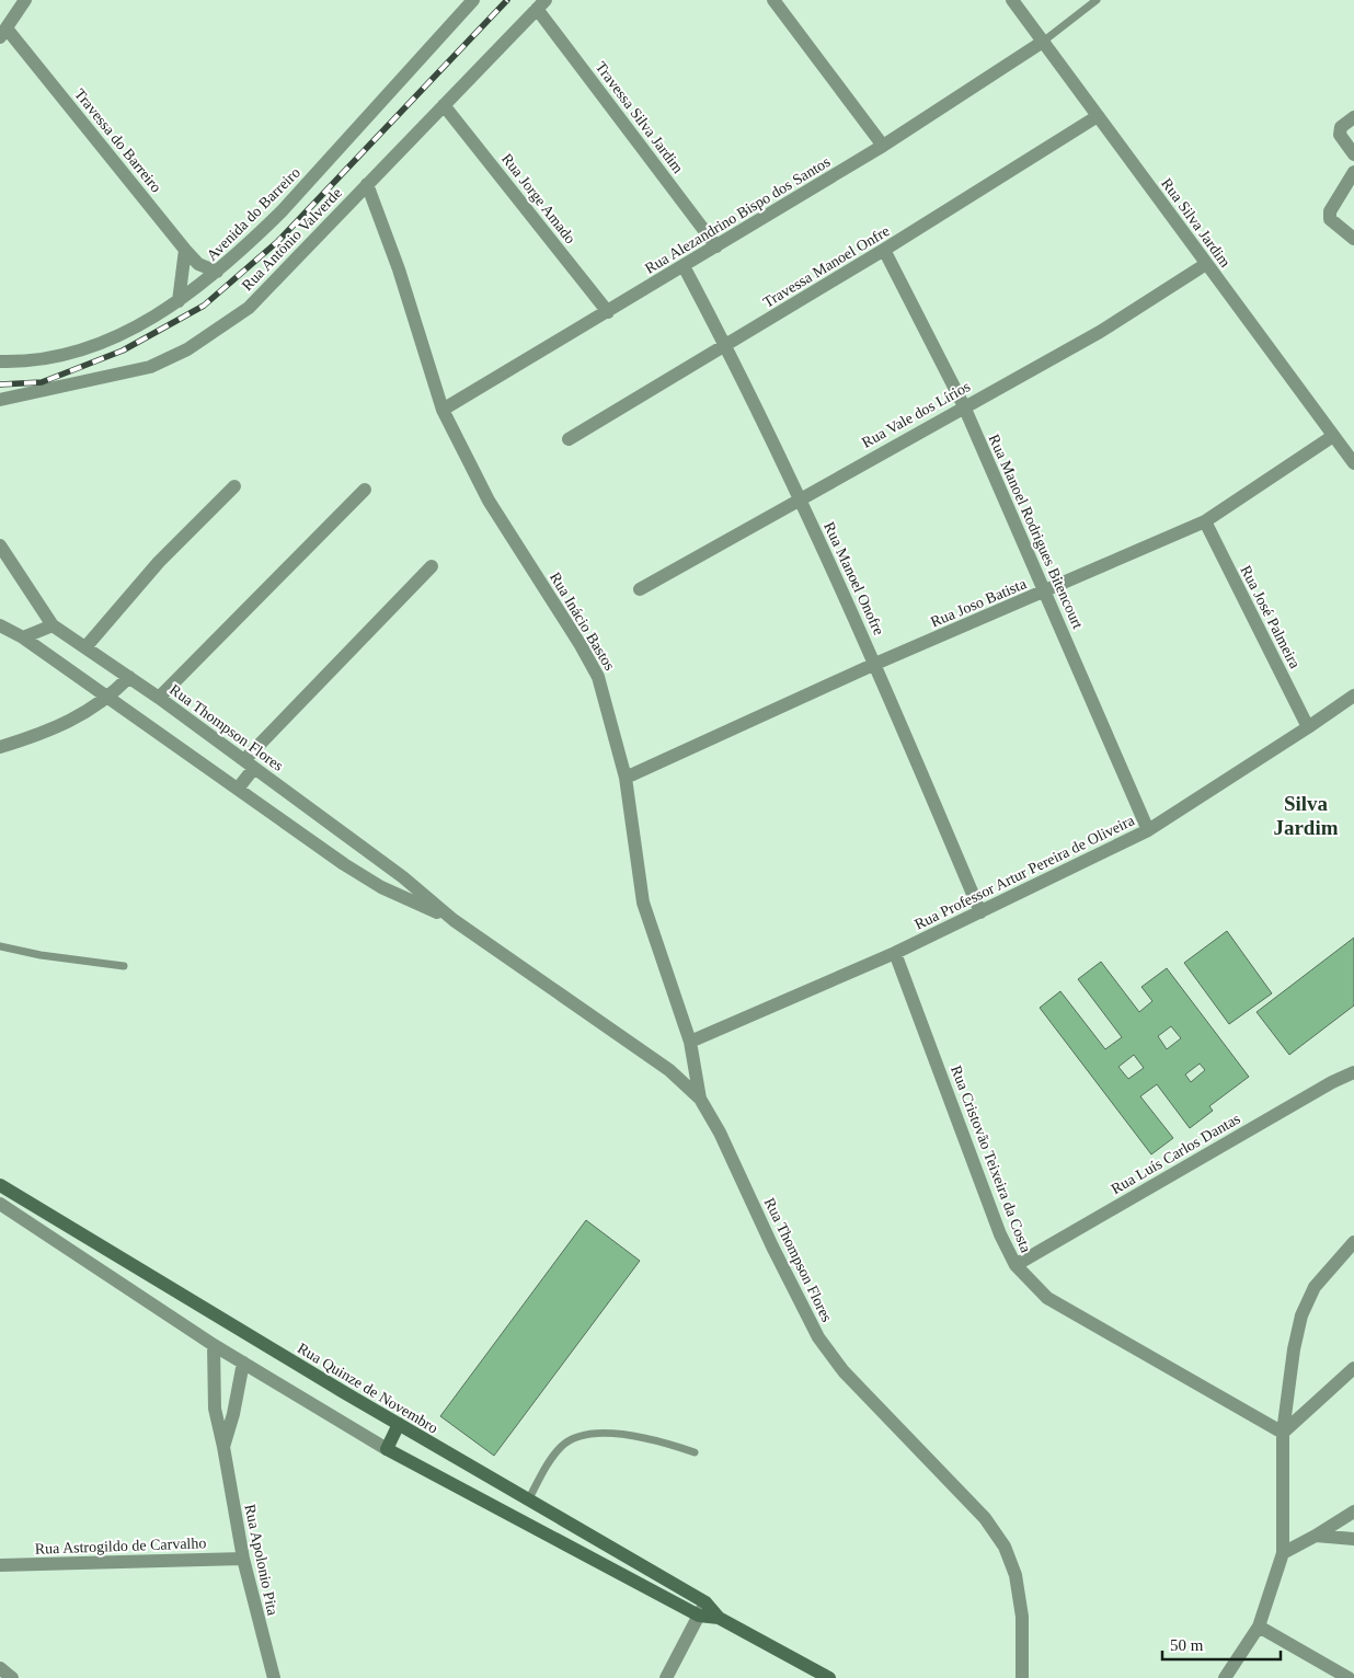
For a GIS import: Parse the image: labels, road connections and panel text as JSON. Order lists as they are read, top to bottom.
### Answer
{
  "streets": {
    "main road": ["Rua Quinze de Novembro"],
    "street": [
      "Travessa Silva Jardim",
      "Travessa do Barreiro",
      "Rua Jorge Amado",
      "Avenida do Barreiro",
      "Rua Alezandrino Bispo dos Santos",
      "Rua Silva Jardim",
      "Rua Antônio Valverde",
      "Travessa Manoel Onfre",
      "Rua Vale dos Lírios",
      "Rua Manoel Rodrigues Bitencourt",
      "Rua Manoel Onofre",
      "Rua Joso Batista",
      "Rua José Palmeira",
      "Rua Inácio Bastos",
      "Rua Thompson Flores",
      "Rua Professor Artur Pereira de Oliveira",
      "Rua Luís Carlos Dantas",
      "Rua Cristovão Teixeira da Costa",
      "Rua Astrogildo de Carvalho",
      "Rua Apolonio Pita"
    ]
  },
  "crossings": [
    ["Travessa Silva Jardim", "Rua Alezandrino Bispo dos Santos"],
    ["Travessa Silva Jardim", "Rua Antônio Valverde"],
    ["Travessa do Barreiro", "Avenida do Barreiro"],
    ["Rua Jorge Amado", "Rua Alezandrino Bispo dos Santos"],
    ["Rua Jorge Amado", "Rua Antônio Valverde"],
    ["Rua Alezandrino Bispo dos Santos", "Rua Silva Jardim"],
    ["Rua Alezandrino Bispo dos Santos", "Rua Manoel Onofre"],
    ["Rua Alezandrino Bispo dos Santos", "Rua Inácio Bastos"],
    ["Rua Silva Jardim", "Travessa Manoel Onfre"],
    ["Rua Silva Jardim", "Rua Vale dos Lírios"],
    ["Rua Silva Jardim", "Rua Joso Batista"],
    ["Rua Antônio Valverde", "Rua Inácio Bastos"],
    ["Travessa Manoel Onfre", "Rua Manoel Rodrigues Bitencourt"],
    ["Travessa Manoel Onfre", "Rua Manoel Onofre"],
    ["Rua Vale dos Lírios", "Rua Manoel Rodrigues Bitencourt"],
    ["Rua Vale dos Lírios", "Rua Manoel Onofre"],
    ["Rua Manoel Rodrigues Bitencourt", "Rua Joso Batista"],
    ["Rua Manoel Rodrigues Bitencourt", "Rua Professor Artur Pereira de Oliveira"],
    ["Rua Manoel Onofre", "Rua Joso Batista"],
    ["Rua Manoel Onofre", "Rua Professor Artur Pereira de Oliveira"],
    ["Rua Joso Batista", "Rua José Palmeira"],
    ["Rua Joso Batista", "Rua Inácio Bastos"],
    ["Rua José Palmeira", "Rua Professor Artur Pereira de Oliveira"],
    ["Rua Inácio Bastos", "Rua Thompson Flores"],
    ["Rua Inácio Bastos", "Rua Professor Artur Pereira de Oliveira"],
    ["Rua Professor Artur Pereira de Oliveira", "Rua Cristovão Teixeira da Costa"],
    ["Rua Luís Carlos Dantas", "Rua Cristovão Teixeira da Costa"],
    ["Rua Astrogildo de Carvalho", "Rua Apolonio Pita"]
  ],
  "districts": ["Silva Jardim"],
  "scale_bar": "50 m"
}
